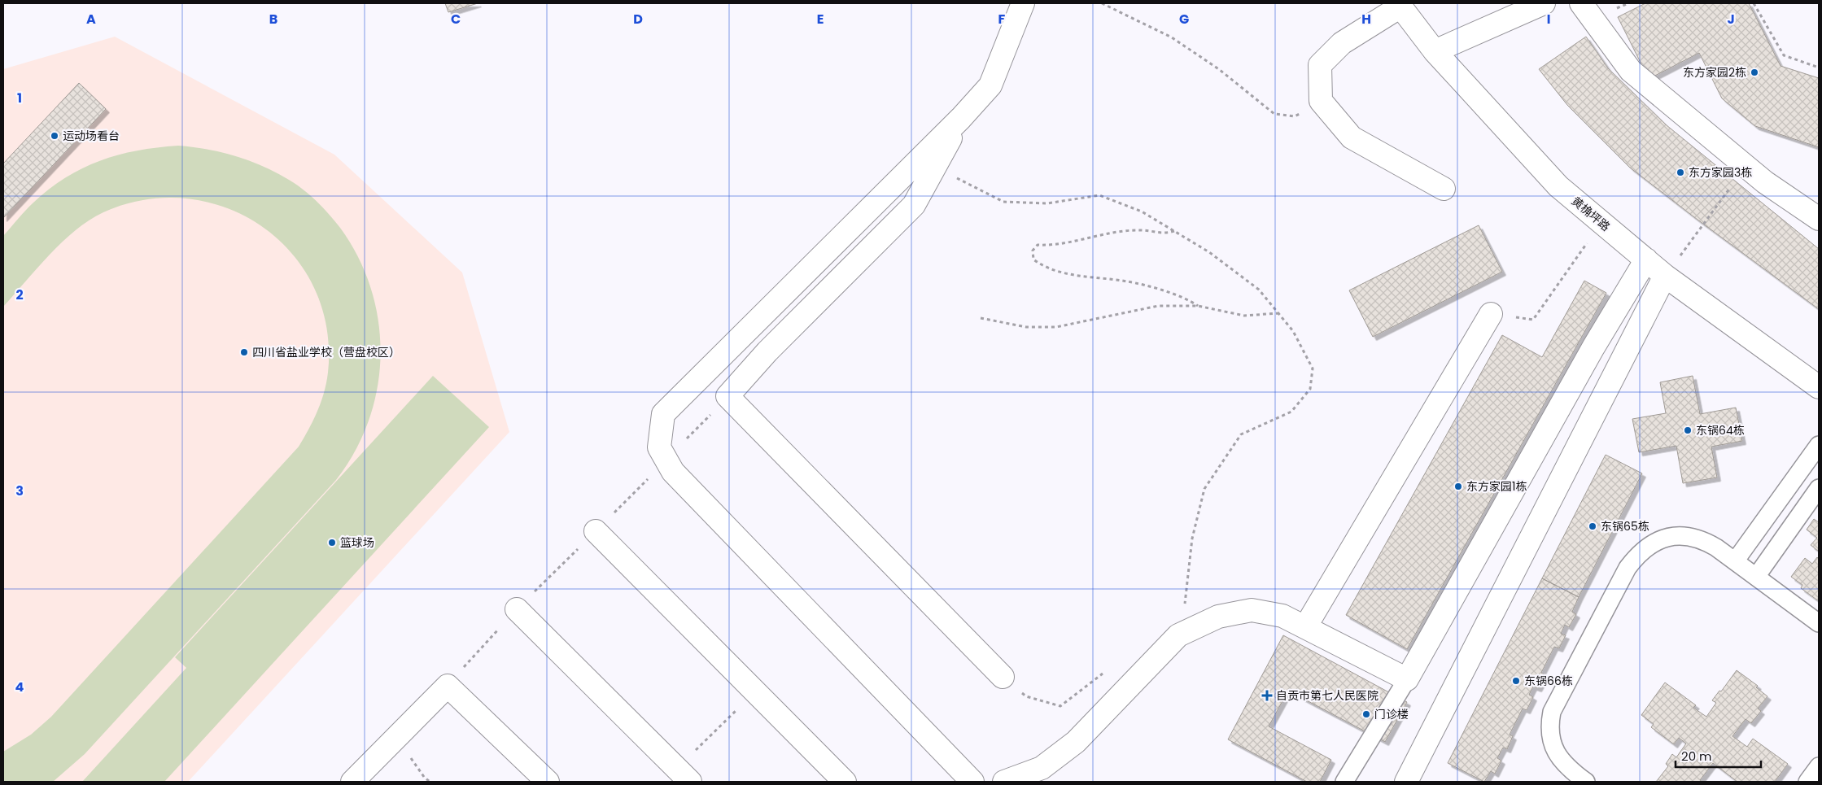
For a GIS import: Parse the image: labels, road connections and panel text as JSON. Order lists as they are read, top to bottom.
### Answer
{
  "streets": {
    "street": ["黄桷坪路"]
  },
  "places": {
    "other": [
      "东方家园2栋",
      "运动场看台",
      "东方家园3栋",
      "四川省盐业学校（营盘校区）",
      "东锅64栋",
      "东方家园1栋",
      "东锅65栋",
      "篮球场",
      "东锅66栋",
      "门诊楼"
    ],
    "health": ["自贡市第七人民医院"]
  },
  "scale_bar": "20 m",
  "grid": {
    "columns": [
      "A",
      "B",
      "C",
      "D",
      "E",
      "F",
      "G",
      "H",
      "I",
      "J"
    ],
    "rows": [
      "1",
      "2",
      "3",
      "4"
    ]
  }
}
